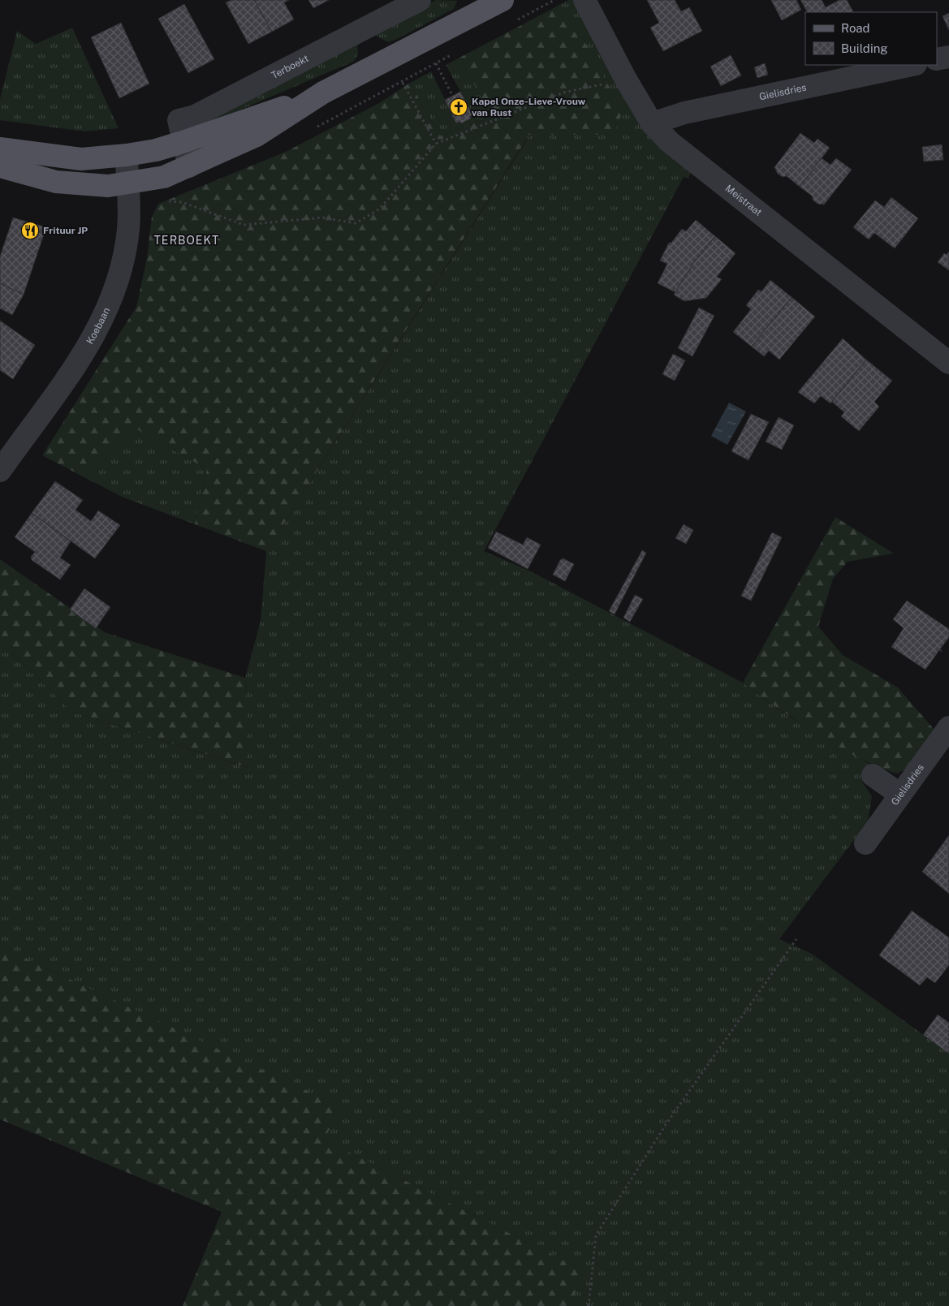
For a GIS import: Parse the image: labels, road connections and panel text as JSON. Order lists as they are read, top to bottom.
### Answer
{
  "streets": {
    "street": [
      "Terboekt",
      "Gielisdries",
      "Meistraat",
      "Koebaan"
    ]
  },
  "crossings": [
    ["Gielisdries", "Meistraat"]
  ],
  "districts": ["TERBOEKT"],
  "places": {
    "church": ["Kapel Onze-Lieve-Vrouw van Rust"],
    "restaurant": ["Frituur JP"]
  },
  "legend": ["Road", "Building"]
}
